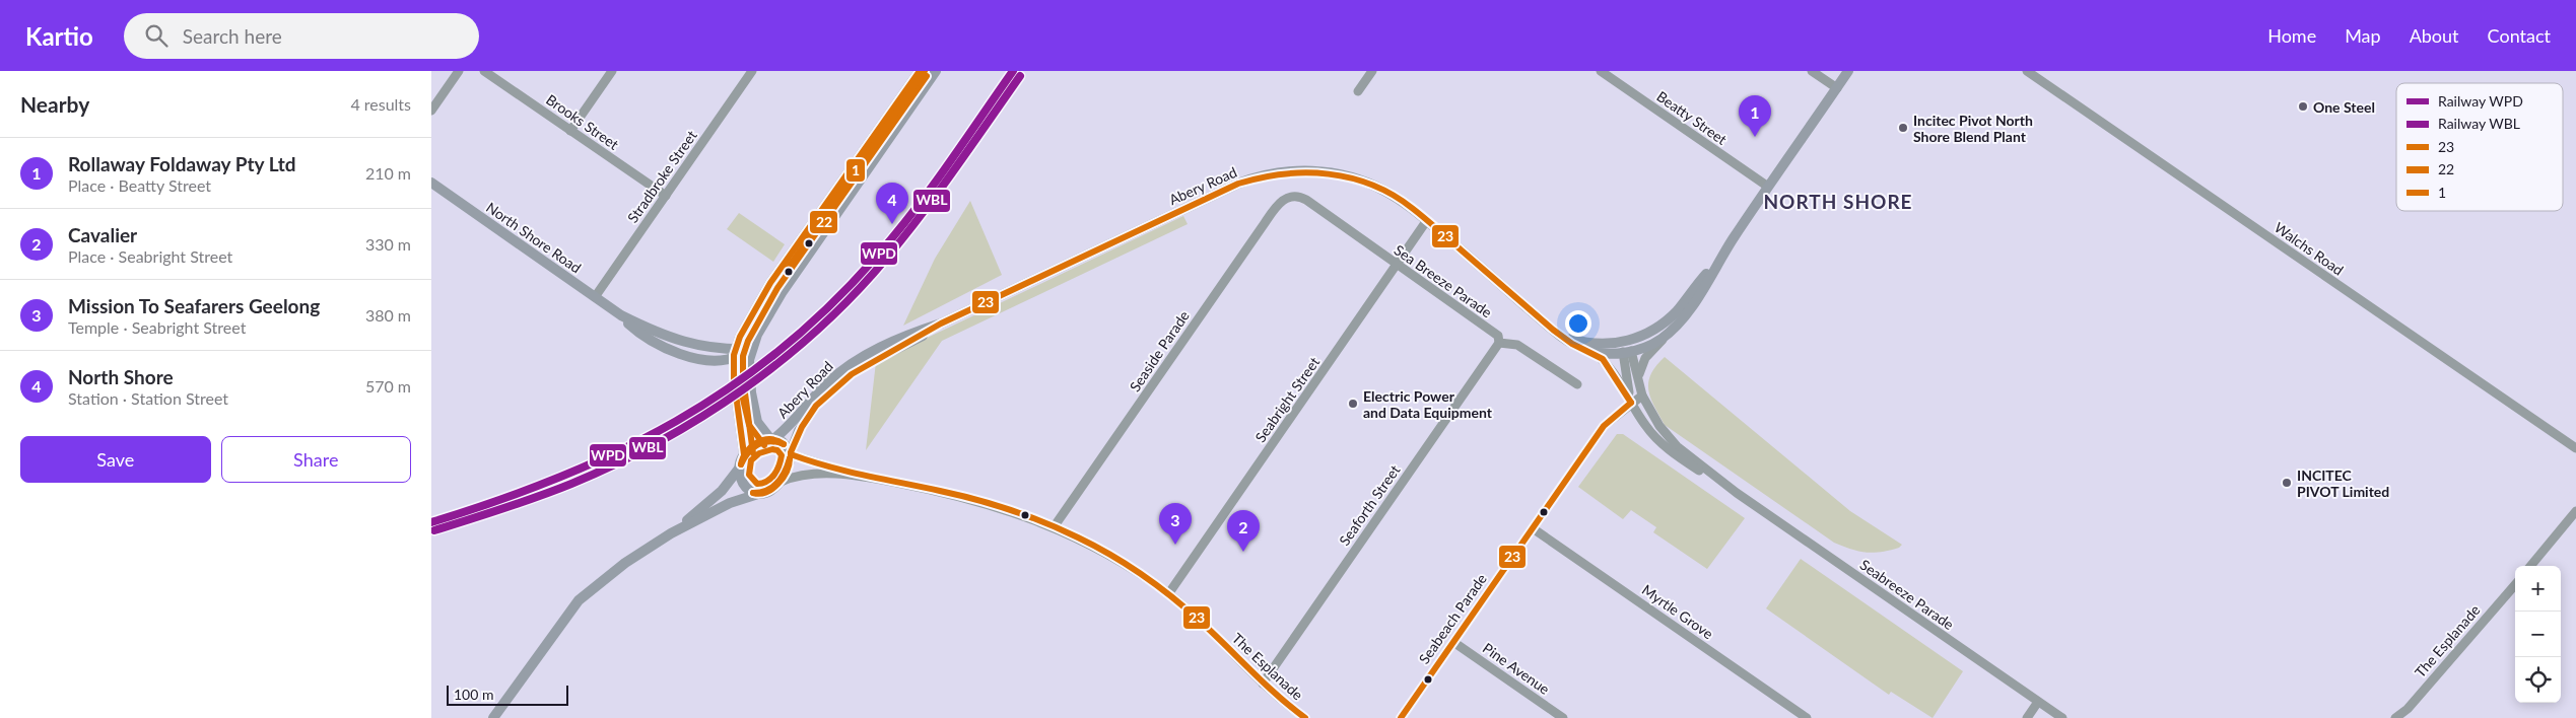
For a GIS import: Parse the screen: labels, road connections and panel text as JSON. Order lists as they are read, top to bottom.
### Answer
{
  "streets": {
    "main road": ["Abery Road", "North Shore Road"],
    "street": [
      "Beatty Street",
      "Brooks Street",
      "Stradbroke Street",
      "Walchs Road",
      "Sea Breeze Parade",
      "Seaside Parade",
      "Seabright Street",
      "Seaforth Street",
      "Seabreeze Parade",
      "Myrtle Grove",
      "Seabeach Parade",
      "The Esplanade",
      "Pine Avenue"
    ]
  },
  "crossings": [
    ["Brooks Street", "Stradbroke Street"],
    ["Stradbroke Street", "North Shore Road"],
    ["Abery Road", "Seabright Street"],
    ["Abery Road", "Seabreeze Parade"],
    ["Abery Road", "The Esplanade"],
    ["Sea Breeze Parade", "Seaside Parade"],
    ["Sea Breeze Parade", "Seabright Street"],
    ["Sea Breeze Parade", "Seaforth Street"],
    ["Seaside Parade", "The Esplanade"],
    ["Seabright Street", "The Esplanade"],
    ["Seaforth Street", "The Esplanade"],
    ["Seabreeze Parade", "Seabeach Parade"],
    ["Myrtle Grove", "Seabeach Parade"],
    ["Seabeach Parade", "Pine Avenue"]
  ],
  "districts": ["NORTH SHORE"],
  "places": [
    "One Steel",
    "Incitec Pivot North Shore Blend Plant",
    "Electric Power and Data Equipment",
    "INCITEC PIVOT Limited"
  ],
  "lines": [
    "rail line WPD",
    "transit line 23",
    "transit line 1",
    "rail line WBL",
    "transit line 22"
  ],
  "legend": [
    "Railway WPD",
    "Railway WBL",
    "23",
    "22",
    "1"
  ],
  "scale_bar": "100 m",
  "page": {
    "header": "Kartio",
    "search": "Search here",
    "nav": [
      "Home",
      "Map",
      "About",
      "Contact"
    ],
    "heading": ["Nearby", "4 results"],
    "pins": [
      "1",
      "4",
      "3",
      "2"
    ],
    "list": [
      {
        "mark": "1",
        "name": "Rollaway Foldaway Pty Ltd",
        "note": "Place · Beatty Street",
        "value": "210 m"
      },
      {
        "mark": "2",
        "name": "Cavalier",
        "note": "Place · Seabright Street",
        "value": "330 m"
      },
      {
        "mark": "3",
        "name": "Mission To Seafarers Geelong",
        "note": "Temple · Seabright Street",
        "value": "380 m"
      },
      {
        "mark": "4",
        "name": "North Shore",
        "note": "Station · Station Street",
        "value": "570 m"
      }
    ],
    "buttons": ["Save", "Share"],
    "map_buttons": ["+", "−"],
    "scale": "100 m"
  }
}
